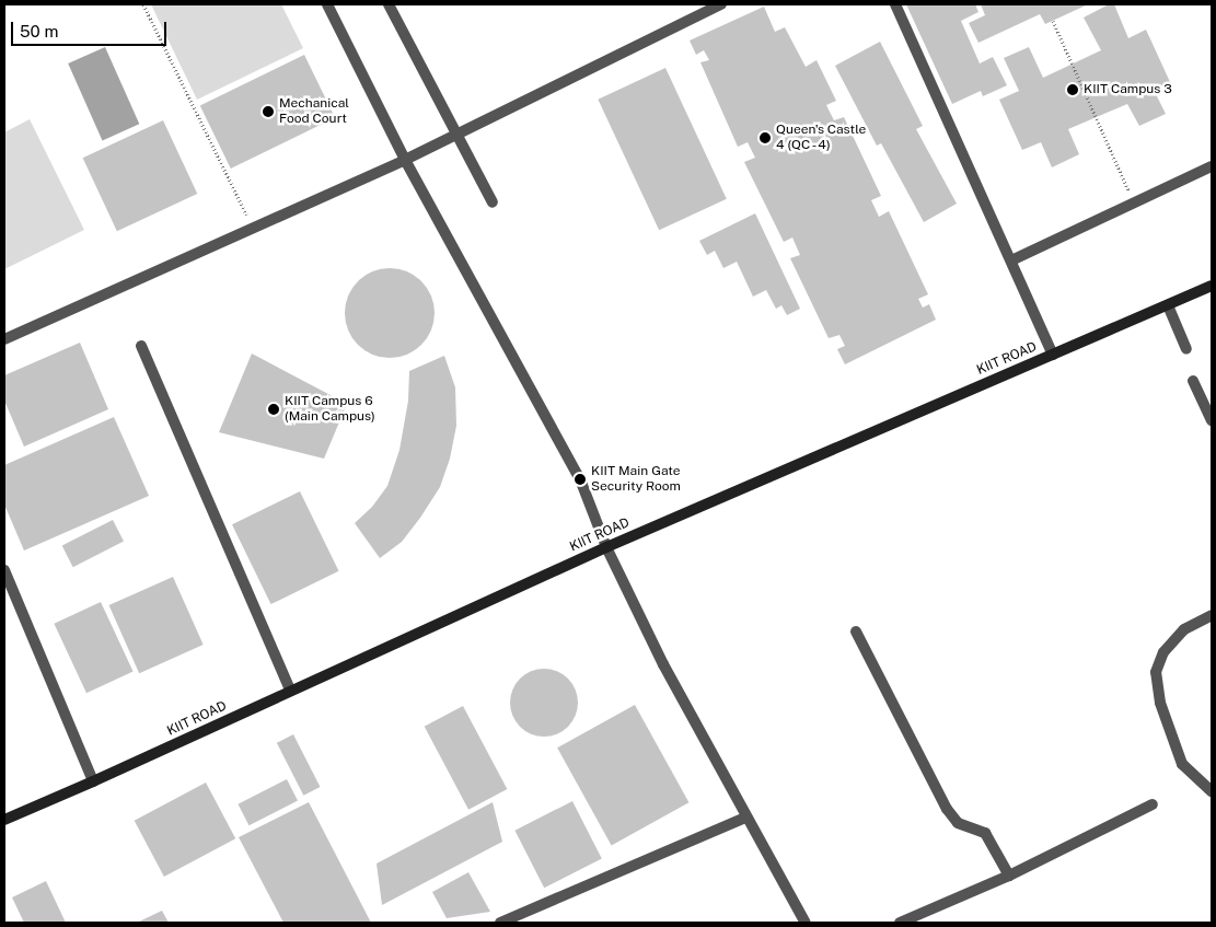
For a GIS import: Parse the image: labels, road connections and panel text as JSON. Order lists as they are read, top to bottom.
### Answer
{
  "streets": {
    "main road": ["KIIT ROAD"]
  },
  "places": [
    "KIIT Campus 3",
    "Mechanical Food Court",
    "Queen's Castle 4 (QC - 4)",
    "KIIT Campus 6 (Main Campus)",
    "KIIT Main Gate Security Room"
  ],
  "scale_bar": "50 m"
}
